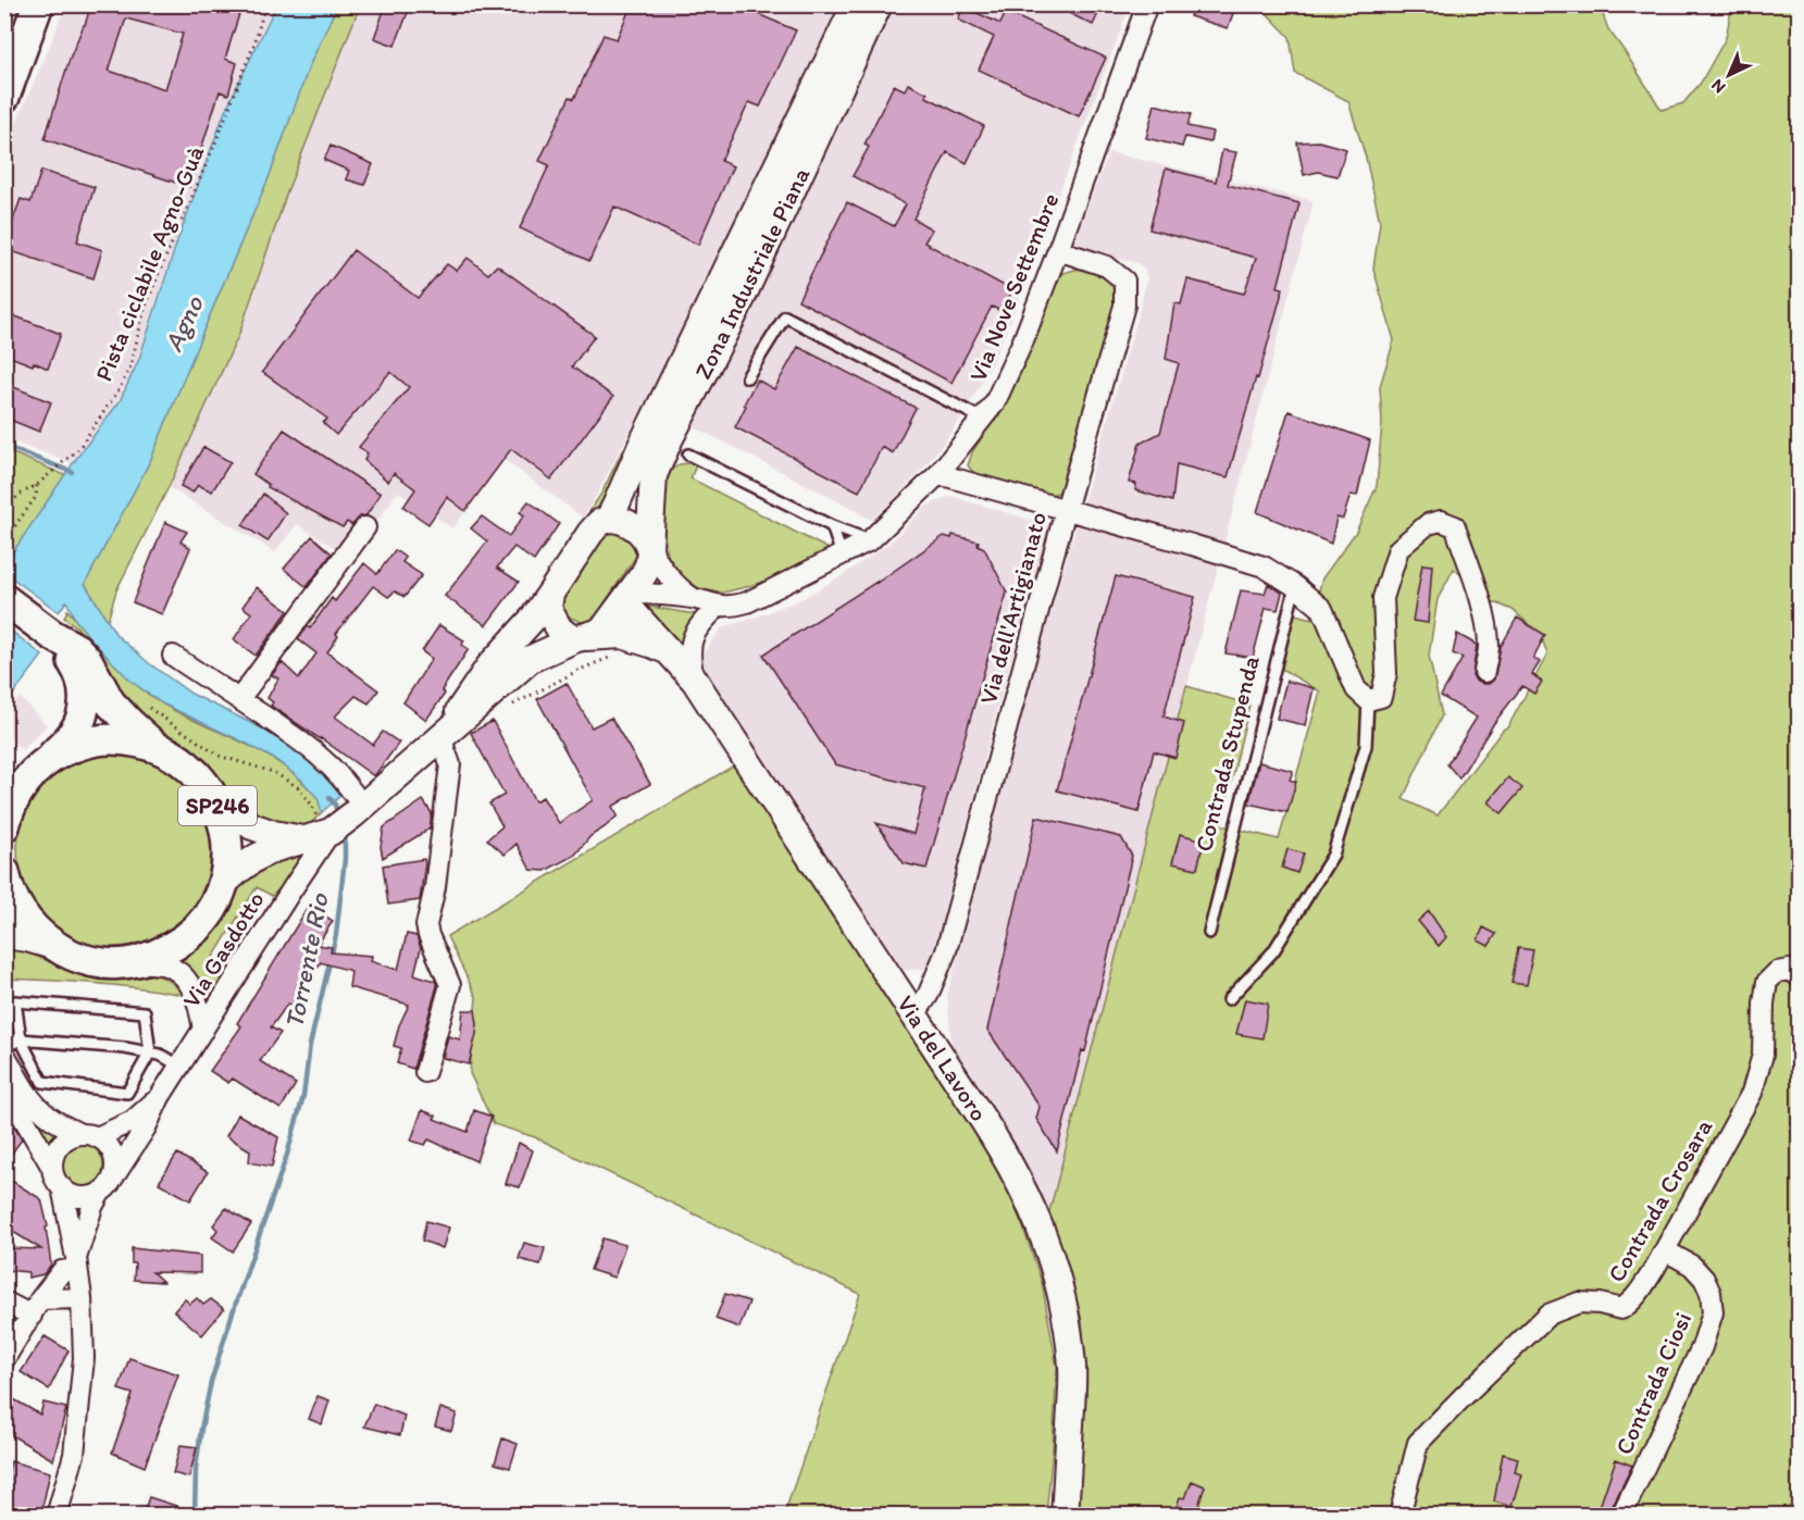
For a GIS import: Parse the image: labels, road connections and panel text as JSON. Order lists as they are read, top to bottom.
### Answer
{
  "streets": {
    "main road": ["Zona Industriale Piana", "SP246", "Via del Lavoro"],
    "street": [
      "Via Nove Settembre",
      "Via dell'Artigianato",
      "Via Gasdotto",
      "Contrada Crosara",
      "Contrada Ciosi"
    ],
    "lane": ["Contrada Stupenda"],
    "path": ["Pista ciclabile Agno-Guà"]
  },
  "crossings": [
    ["Zona Industriale Piana", "Via Nove Settembre"],
    ["Zona Industriale Piana", "Via del Lavoro"],
    ["Via Nove Settembre", "Via dell'Artigianato"],
    ["Via Nove Settembre", "Via del Lavoro"],
    ["Via dell'Artigianato", "Via del Lavoro"],
    ["Contrada Crosara", "Contrada Ciosi"]
  ],
  "water": ["Agno", "Torrente Rio"],
  "north": "bottom left"
}
